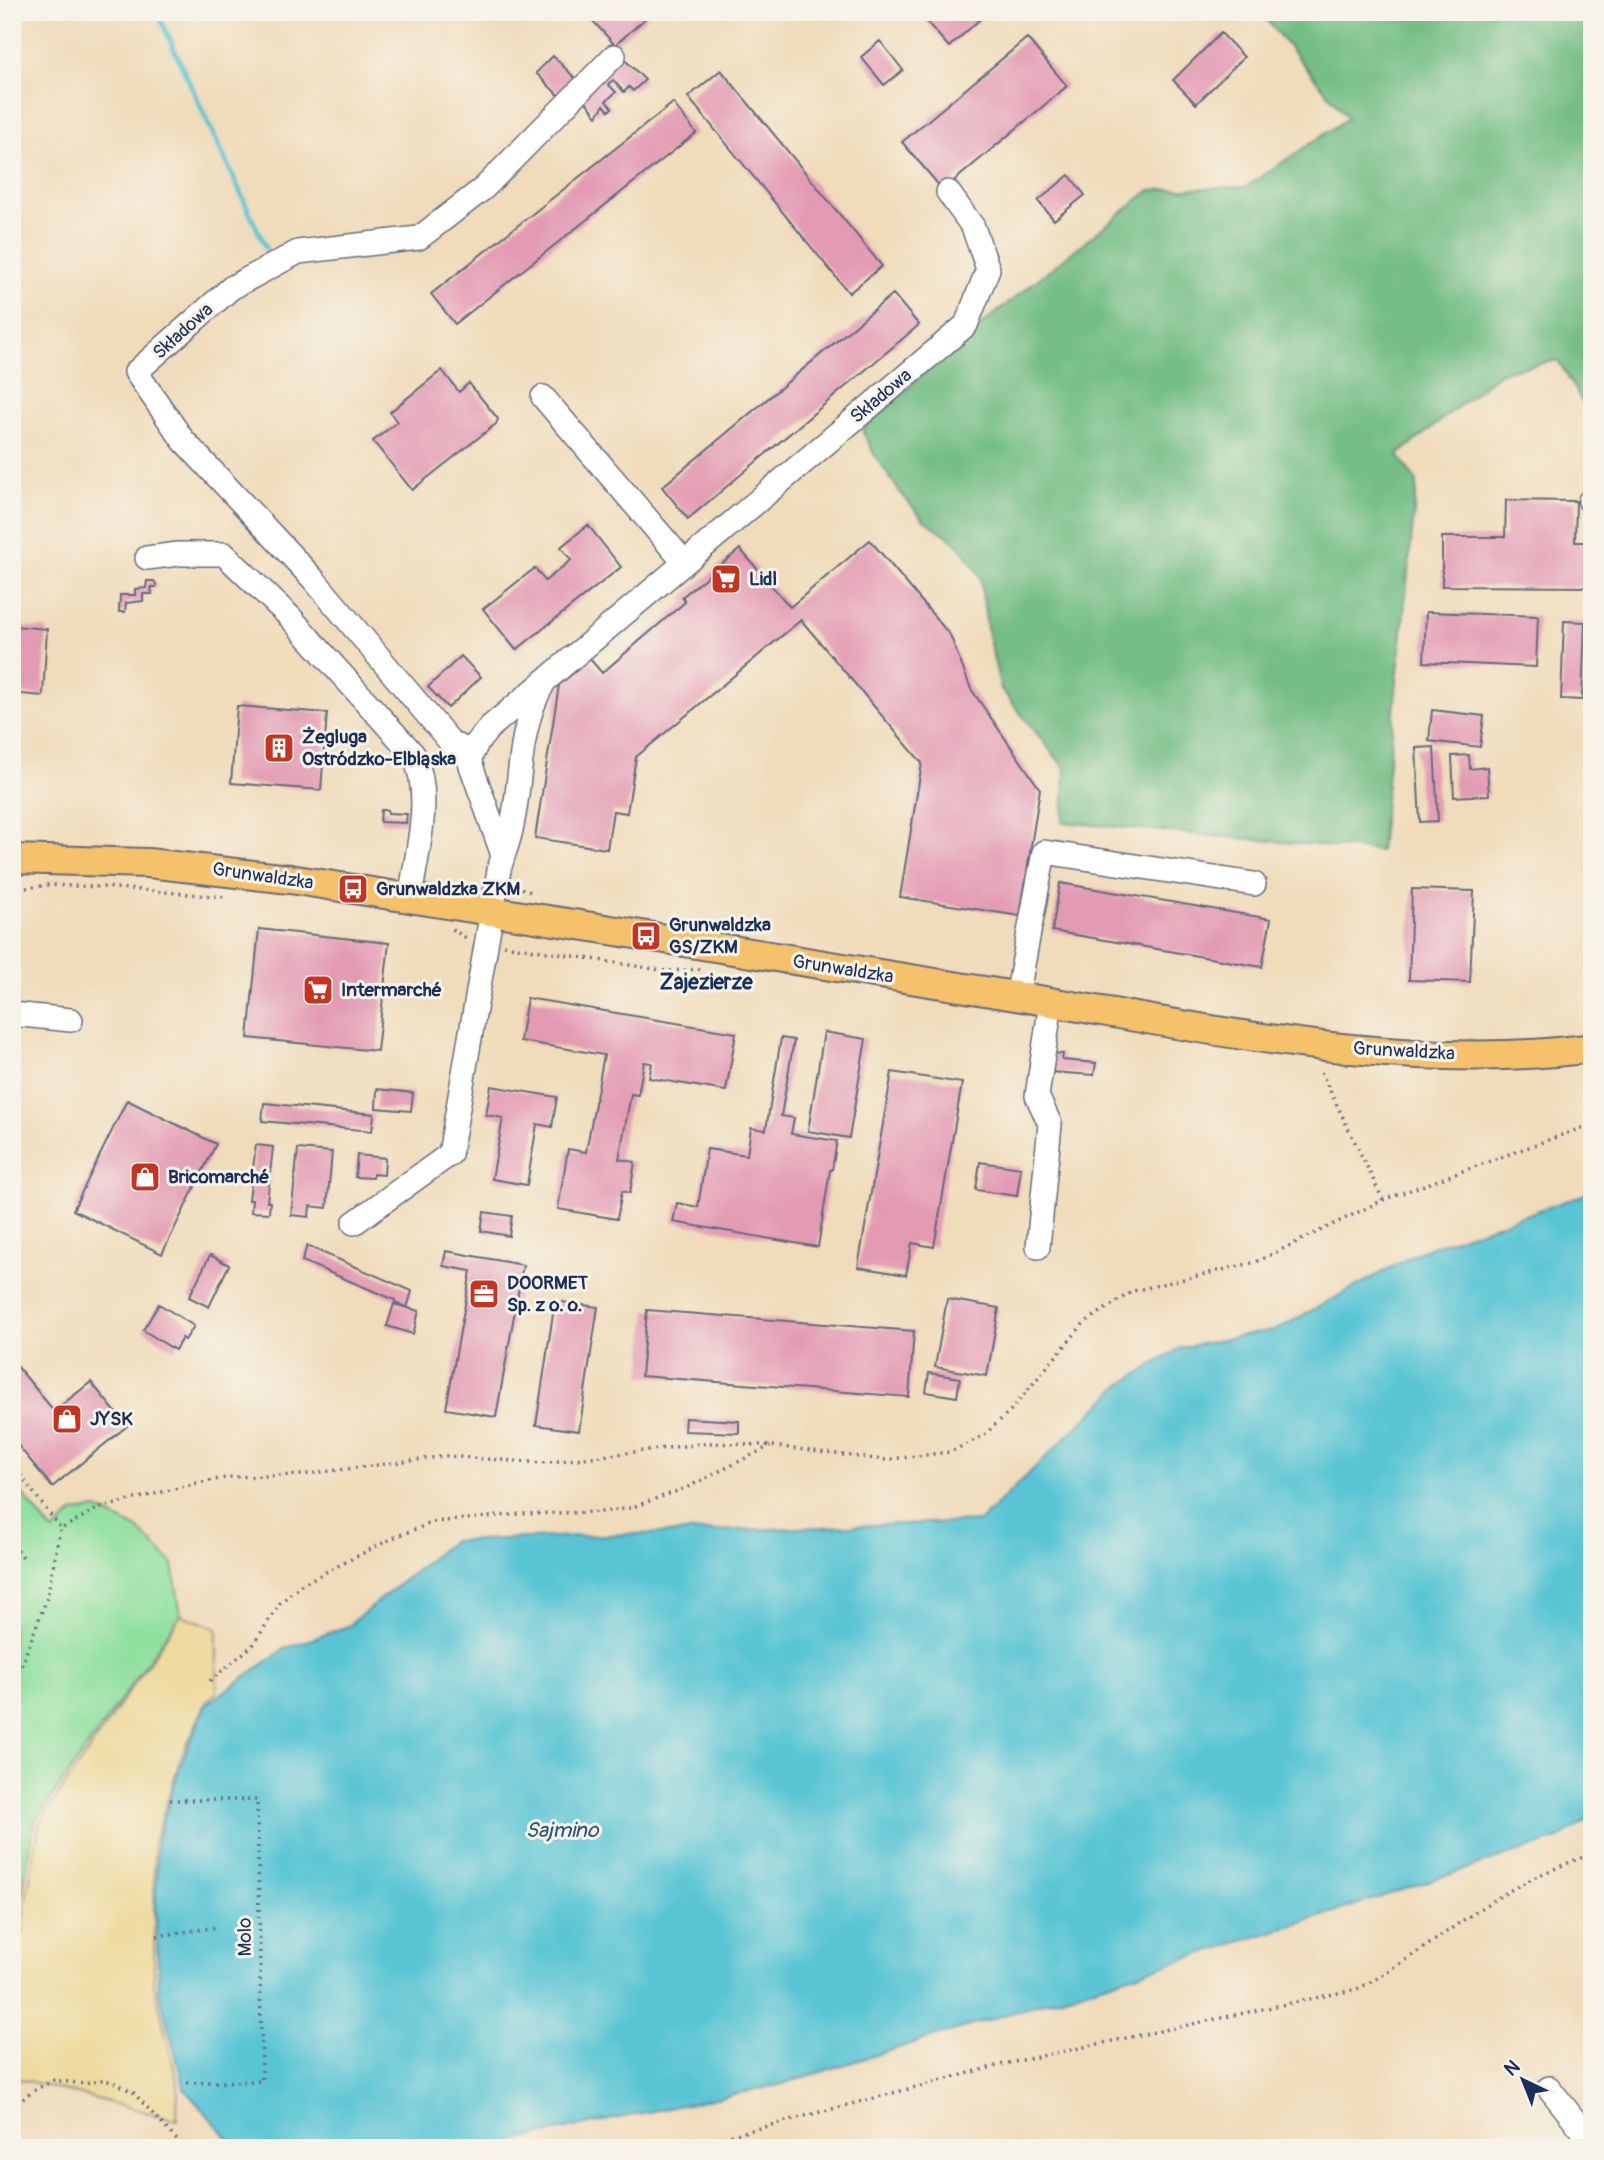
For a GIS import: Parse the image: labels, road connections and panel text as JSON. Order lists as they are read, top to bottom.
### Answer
{
  "streets": {
    "main road": ["Grunwaldzka"],
    "street": ["Składowa"],
    "path": ["Molo"]
  },
  "crossings": [
    ["Składowa", "Grunwaldzka"]
  ],
  "districts": ["Zajezierze"],
  "water": ["Sajmino"],
  "places": {
    "supermarket": ["Lidl", "Intermarché"],
    "building": ["Żegluga Ostródzko-Elbląska"],
    "bus stop": ["Grunwaldzka ZKM", "Grunwaldzka GS/ZKM"],
    "shop": ["Bricomarché", "JYSK"],
    "office": ["DOORMET Sp. z o. o."]
  },
  "north": "top left"
}
